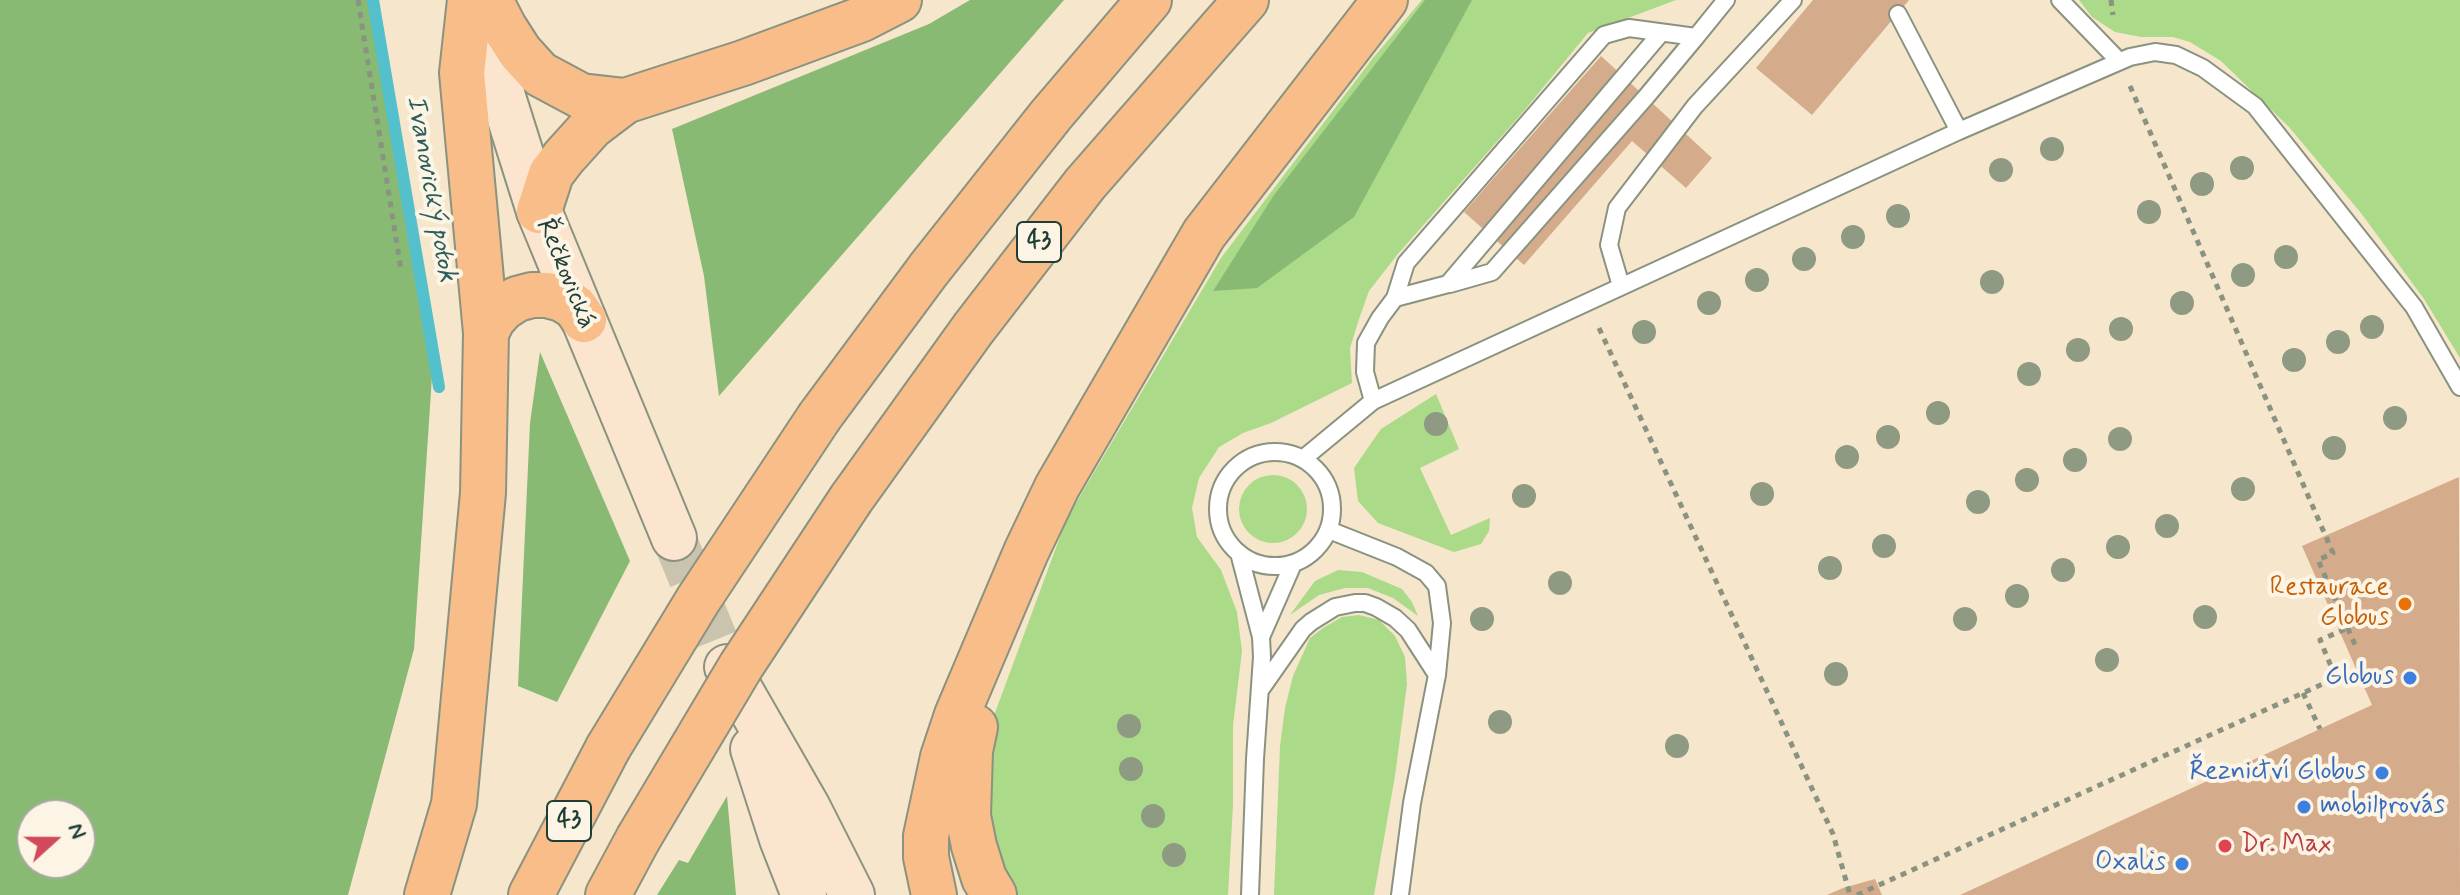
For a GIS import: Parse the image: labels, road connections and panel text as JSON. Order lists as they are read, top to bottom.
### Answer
{
  "streets": {
    "highway": ["43"],
    "street": ["Řečkovická"]
  },
  "water": ["Ivanovický potok"],
  "places": [
    "Restaurace Globus",
    "Globus",
    "Řeznictví Globus",
    "mobilprovás",
    "Dr. Max",
    "Oxalis"
  ],
  "north": "right"
}
